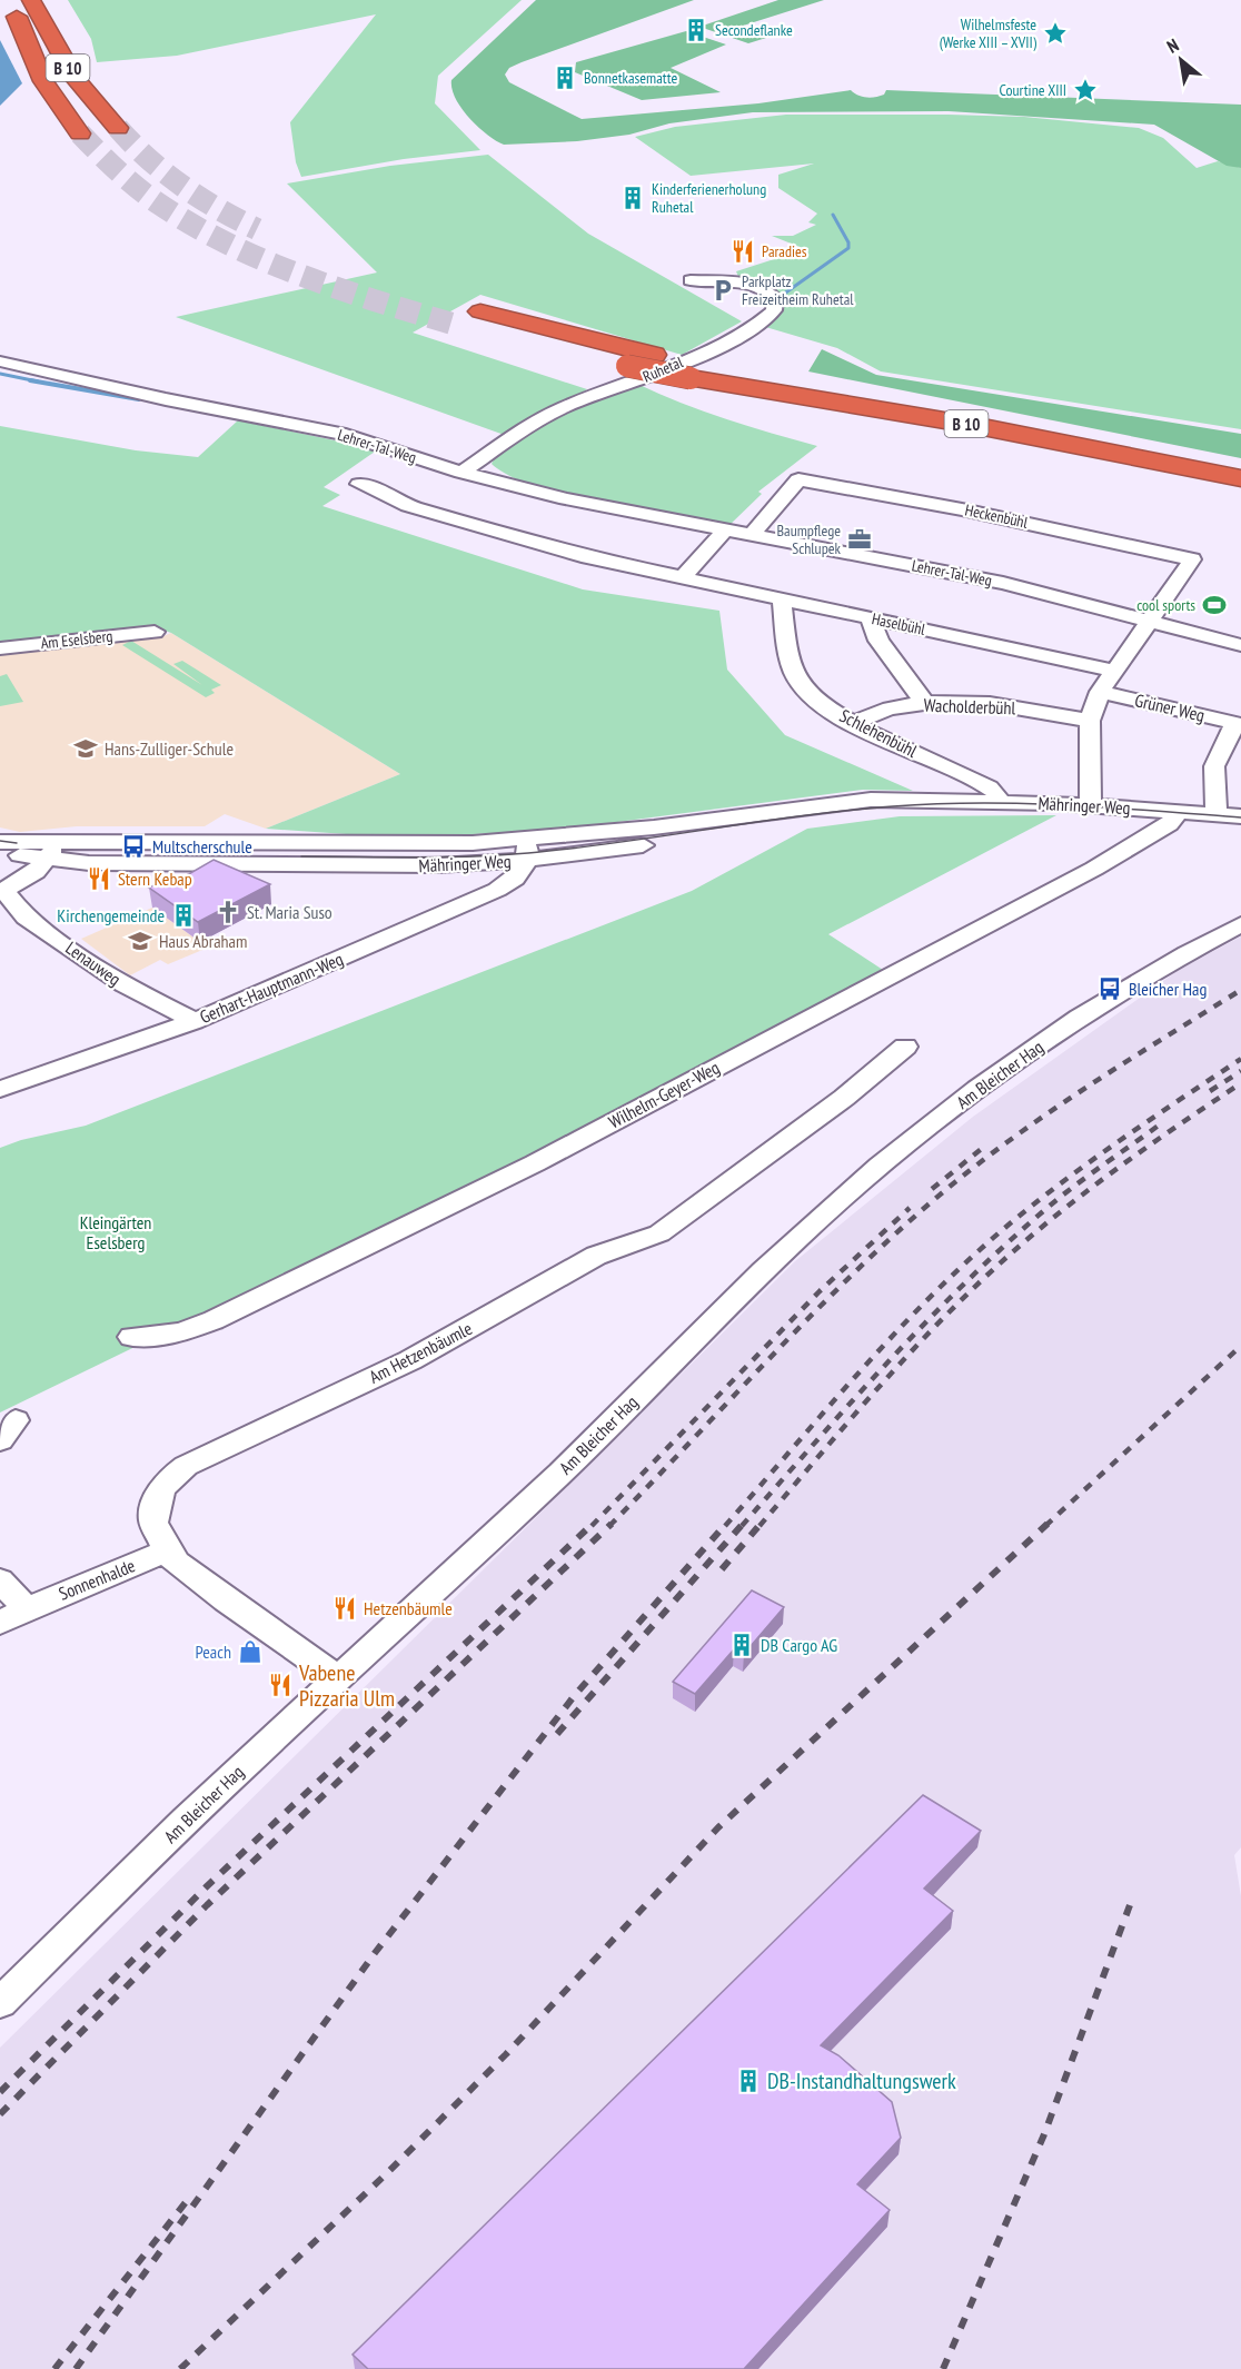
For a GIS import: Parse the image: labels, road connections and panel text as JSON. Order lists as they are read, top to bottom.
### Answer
{
  "streets": {
    "highway": ["B 10"],
    "street": [
      "Ruhetal",
      "Lehrer-Tal-Weg",
      "Heckenbühl",
      "Haselbühl",
      "Am Eselsberg",
      "Wacholderbühl",
      "Grüner Weg",
      "Schlehenbühl",
      "Mähringer Weg",
      "Lenauweg",
      "Gerhart-Hauptmann-Weg",
      "Am Bleicher Hag",
      "Wilhelm-Geyer-Weg",
      "Am Hetzenbäumle",
      "Sonnenhalde"
    ]
  },
  "crossings": [
    ["Ruhetal", "Lehrer-Tal-Weg"],
    ["Lehrer-Tal-Weg", "Heckenbühl"],
    ["Haselbühl", "Schlehenbühl"],
    ["Wacholderbühl", "Schlehenbühl"],
    ["Schlehenbühl", "Mähringer Weg"],
    ["Mähringer Weg", "Gerhart-Hauptmann-Weg"],
    ["Mähringer Weg", "Wilhelm-Geyer-Weg"],
    ["Lenauweg", "Gerhart-Hauptmann-Weg"],
    ["Am Bleicher Hag", "Am Hetzenbäumle"],
    ["Am Hetzenbäumle", "Sonnenhalde"]
  ],
  "parks": ["Kleingärten Eselsberg"],
  "places": {
    "building": [
      "Secondeflanke",
      "Bonnetkasematte",
      "Kinderferienerholung Ruhetal",
      "Kirchengemeinde",
      "DB Cargo AG",
      "DB-Instandhaltungswerk"
    ],
    "place": ["Wilhelmsfeste (Werke XIII – XVII)", "Courtine XIII"],
    "restaurant": [
      "Paradies",
      "Stern Kebap",
      "Hetzenbäumle",
      "Vabene Pizzaria Ulm"
    ],
    "parking": ["Parkplatz Freizeitheim Ruhetal"],
    "office": ["Baumpflege Schlupek"],
    "sports": ["cool sports"],
    "school or university": ["Hans-Zulliger-Schule", "Haus Abraham"],
    "bus stop": ["Multscherschule", "Bleicher Hag"],
    "church": ["St. Maria Suso"],
    "shop": ["Peach"]
  },
  "north": "top left"
}
